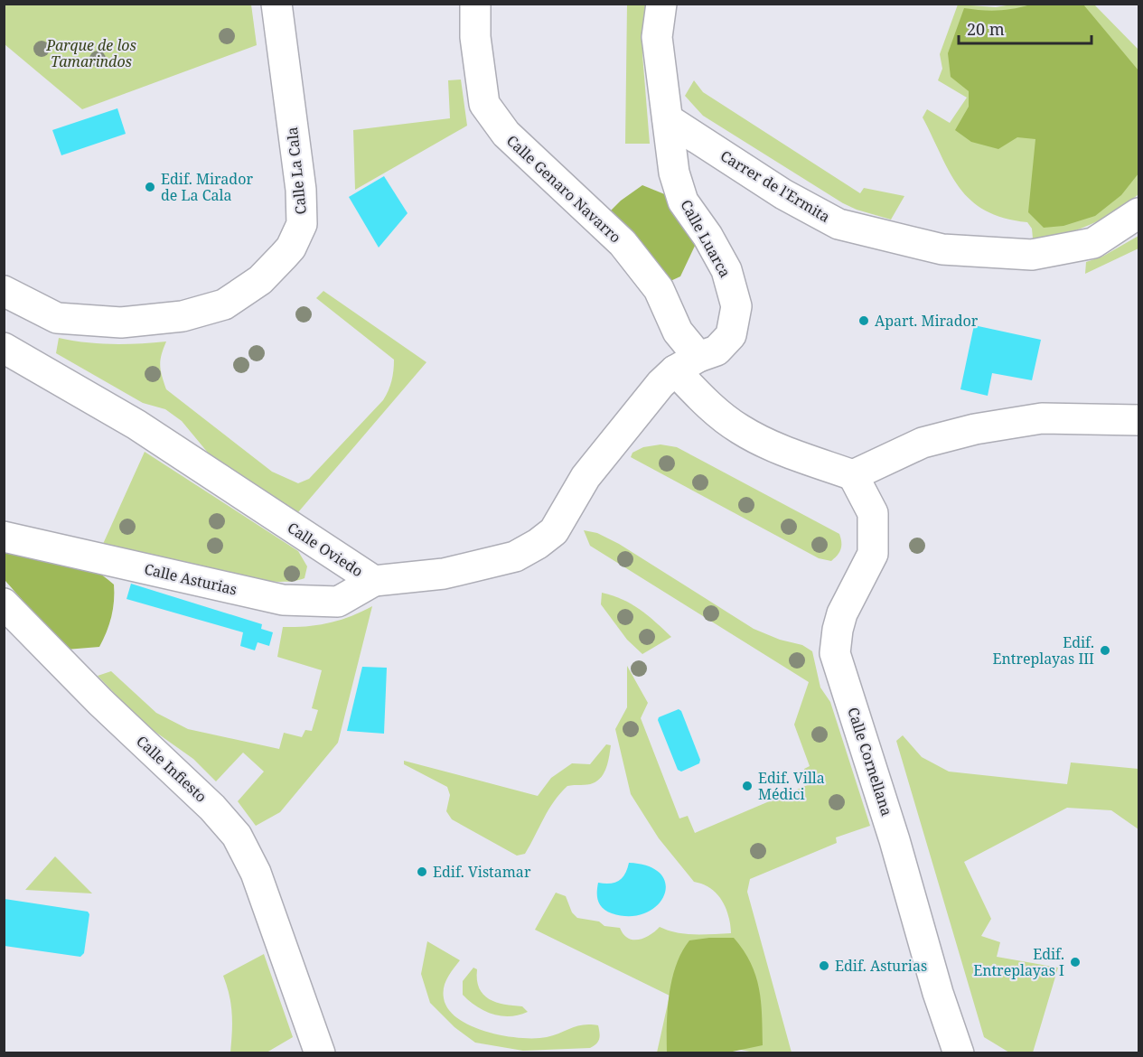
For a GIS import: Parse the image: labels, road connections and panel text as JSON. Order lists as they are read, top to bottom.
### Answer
{
  "streets": {
    "street": [
      "Calle La Cala",
      "Carrer de l'Ermita",
      "Calle Genaro Navarro",
      "Calle Luarca",
      "Calle Oviedo",
      "Calle Asturias",
      "Calle Cornellana",
      "Calle Infiesto"
    ]
  },
  "crossings": [
    ["Carrer de l'Ermita", "Calle Luarca"],
    ["Calle Genaro Navarro", "Calle Luarca"],
    ["Calle Genaro Navarro", "Calle Oviedo"],
    ["Calle Genaro Navarro", "Calle Cornellana"],
    ["Calle Luarca", "Calle Oviedo"],
    ["Calle Oviedo", "Calle Asturias"]
  ],
  "parks": ["Parque de los Tamarindos"],
  "places": [
    "Edif. Mirador de La Cala",
    "Apart. Mirador",
    "Edif. Entreplayas III",
    "Edif. Villa Médici",
    "Edif. Vistamar",
    "Edif. Entreplayas I",
    "Edif. Asturias"
  ],
  "scale_bar": "20 m"
}
